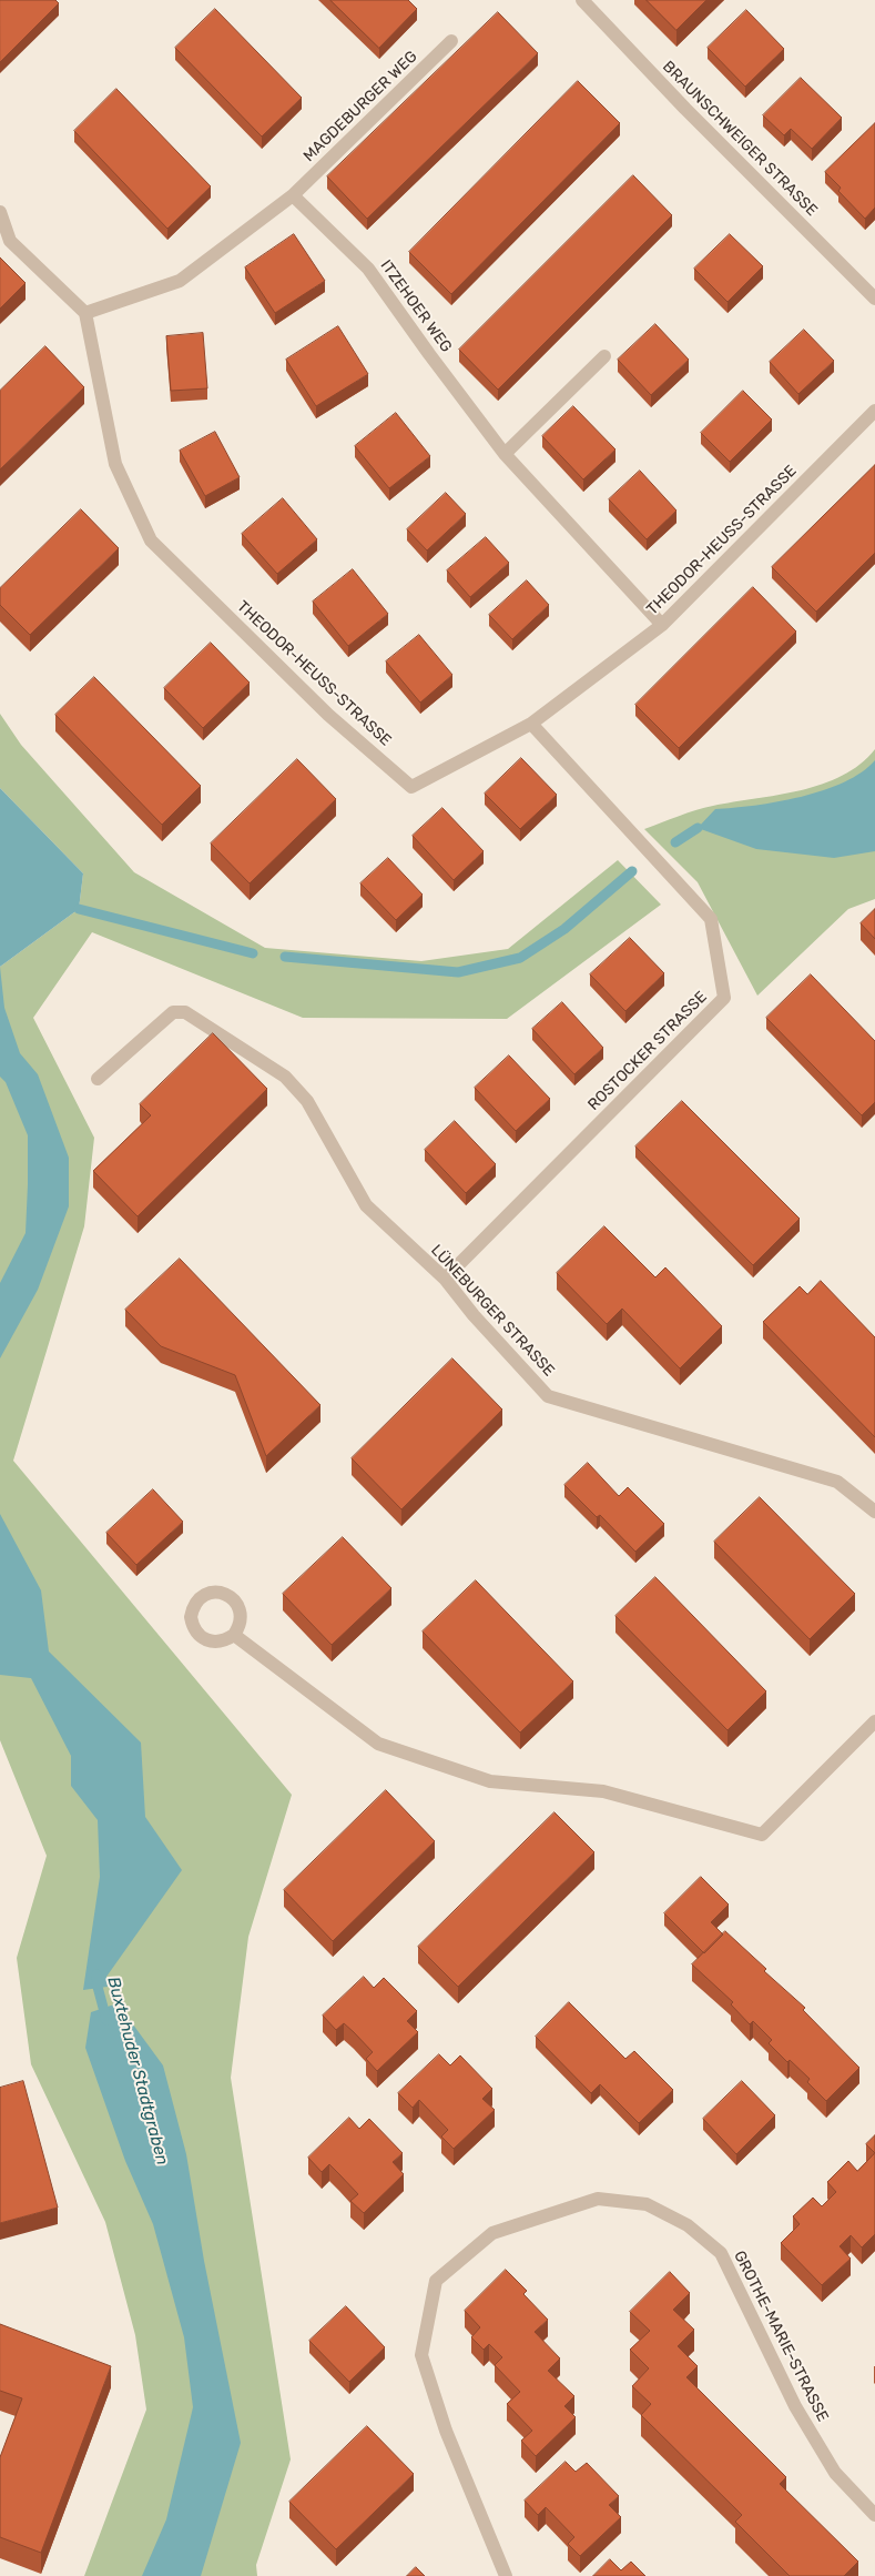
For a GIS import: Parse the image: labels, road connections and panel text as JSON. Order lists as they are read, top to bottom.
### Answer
{
  "streets": {
    "street": [
      "MAGDEBURGER WEG",
      "BRAUNSCHWEIGER STRASSE",
      "ITZEHOER WEG",
      "THEODOR-HEUSS-STRASSE",
      "ROSTOCKER STRASSE",
      "LÜNEBURGER STRASSE",
      "GROTHE-MARIE-STRASSE"
    ]
  },
  "crossings": [
    ["MAGDEBURGER WEG", "ITZEHOER WEG"],
    ["ITZEHOER WEG", "THEODOR-HEUSS-STRASSE"],
    ["THEODOR-HEUSS-STRASSE", "ROSTOCKER STRASSE"],
    ["ROSTOCKER STRASSE", "LÜNEBURGER STRASSE"]
  ],
  "water": ["Buxtehuder Stadtgraben"]
}
